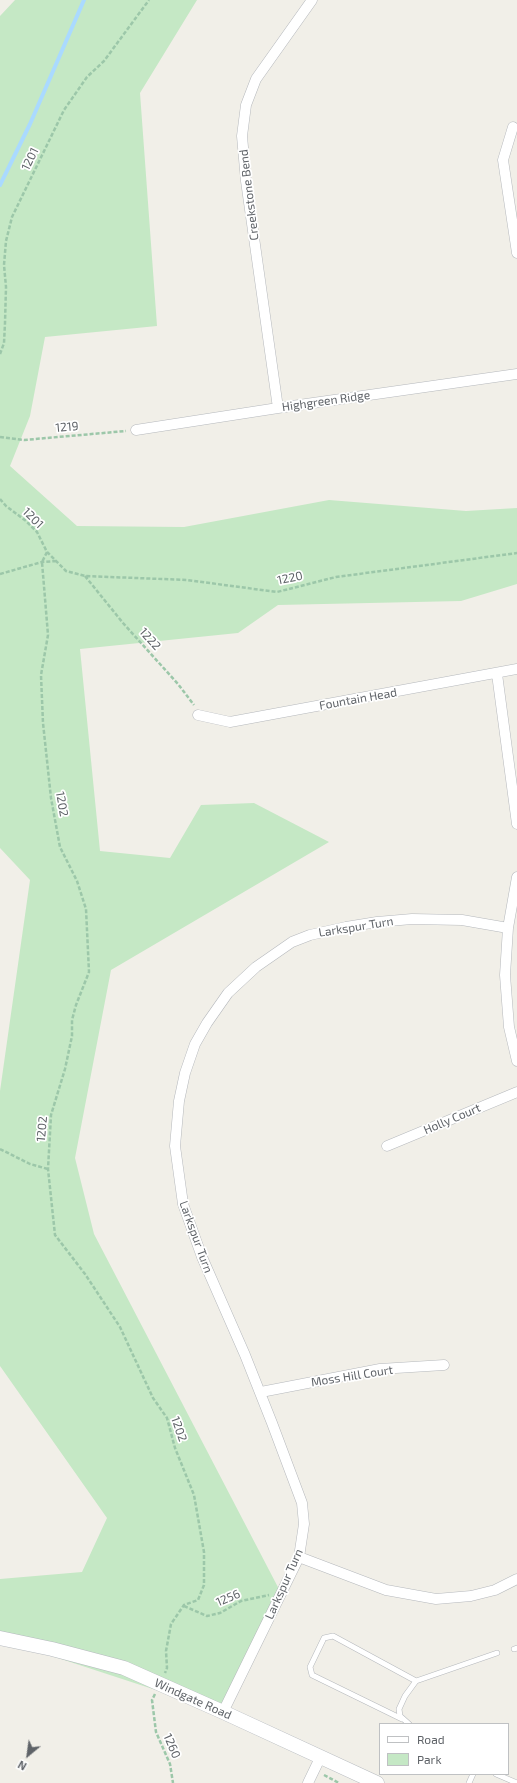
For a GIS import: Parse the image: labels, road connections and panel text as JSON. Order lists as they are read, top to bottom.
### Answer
{
  "streets": {
    "street": [
      "Creekstone Bend",
      "Highgreen Ridge",
      "Fountain Head",
      "Larkspur Turn",
      "Holly Court",
      "Moss Hill Court",
      "Windgate Road"
    ],
    "path": [
      "1201",
      "1219",
      "1220",
      "1222",
      "1202",
      "1256",
      "1260"
    ]
  },
  "crossings": [
    ["1201", "1220"],
    ["Creekstone Bend", "Highgreen Ridge"],
    ["Highgreen Ridge", "1219"],
    ["1220", "1222"],
    ["1222", "Fountain Head"],
    ["1202", "1256"],
    ["Larkspur Turn", "Moss Hill Court"],
    ["Larkspur Turn", "1256"],
    ["Larkspur Turn", "Windgate Road"]
  ],
  "legend": ["Road", "Park"],
  "north": "bottom left"
}
